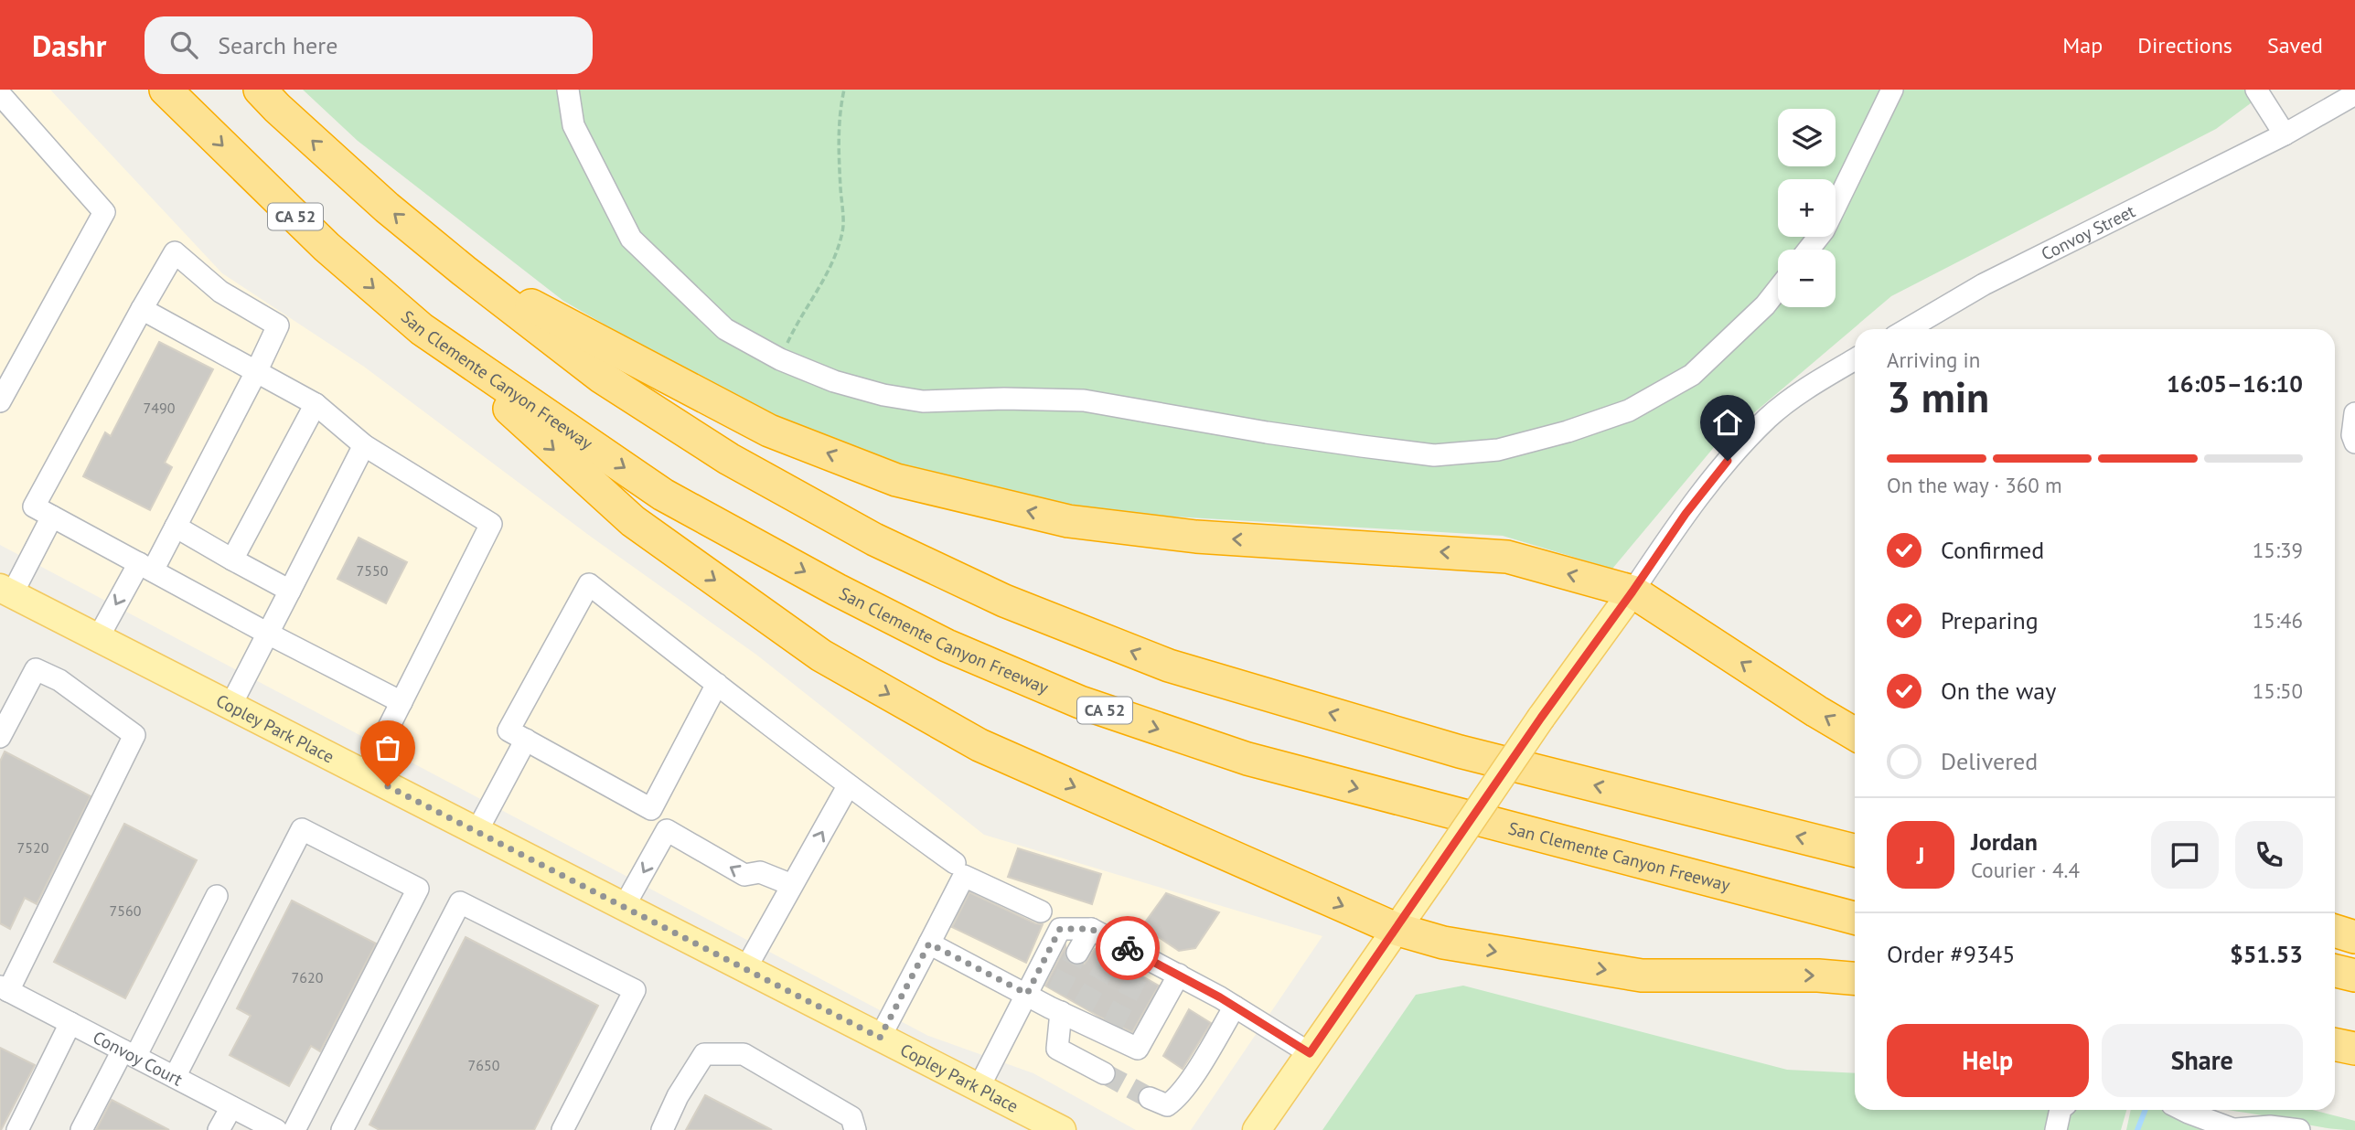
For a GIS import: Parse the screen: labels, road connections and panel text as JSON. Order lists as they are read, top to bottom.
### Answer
{
  "streets": {
    "highway": ["CA 52", "San Clemente Canyon Freeway"],
    "main road": ["Copley Park Place"],
    "street": ["Convoy Street", "Convoy Court"]
  },
  "house_numbers": [
    "7490",
    "7550",
    "7520",
    "7560",
    "7620",
    "7650"
  ],
  "page": {
    "header": "Dashr",
    "search": "Search here",
    "nav": ["Map", "Directions", "Saved"],
    "map_buttons": ["+", "−"],
    "heading": ["3 min", "Arriving in", "16:05–16:10"],
    "panel": [
      "Jordan",
      "Courier · 4.4",
      "Order #9345",
      "$51.53"
    ],
    "bar": "On the way · 360 m",
    "list": [
      ["Confirmed", "15:39"],
      ["Preparing", "15:46"],
      ["On the way", "15:50"],
      "Delivered"
    ],
    "round": "J",
    "buttons": ["Help", "Share"]
  }
}
